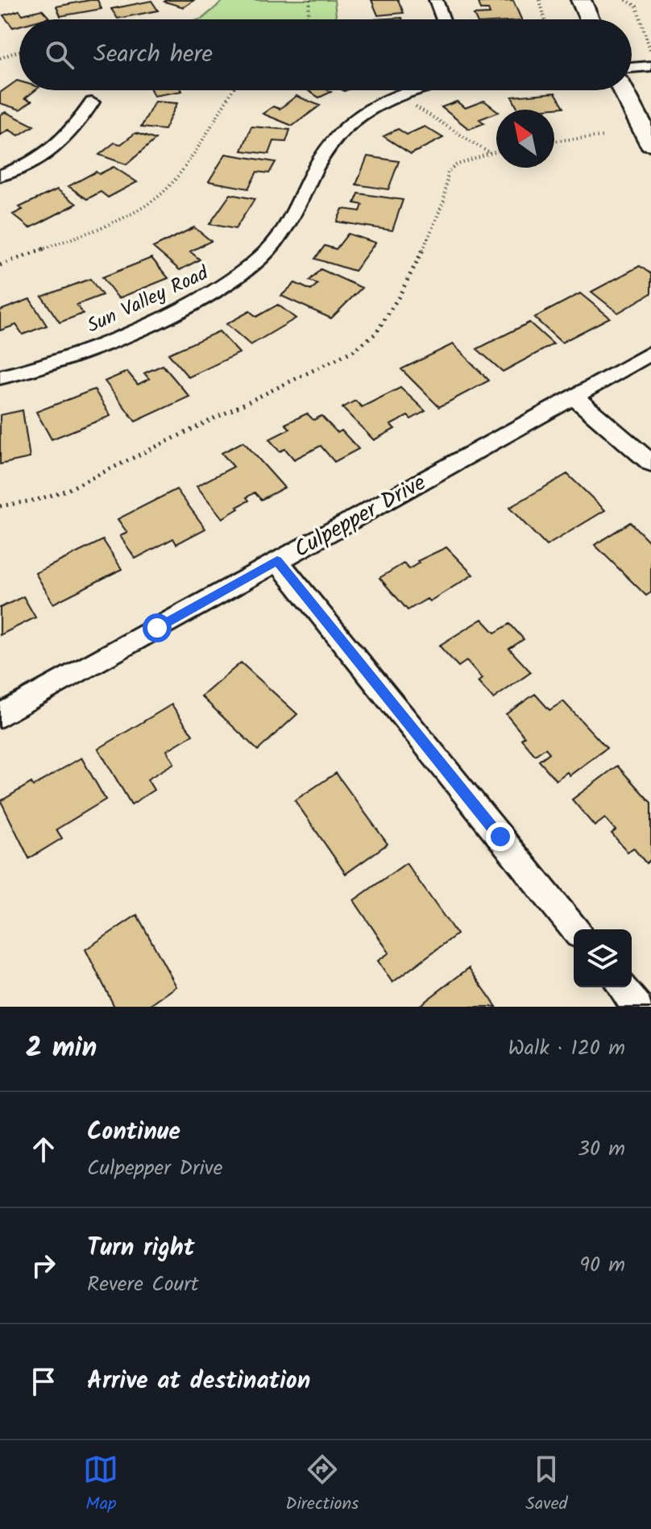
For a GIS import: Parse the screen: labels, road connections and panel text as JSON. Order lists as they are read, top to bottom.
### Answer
{
  "streets": {
    "street": ["Sun Valley Road", "Culpepper Drive"]
  },
  "north": "top left",
  "page": {
    "search": "Search here",
    "heading": ["2 min", "Walk · 120 m"],
    "list": [
      ["Continue", "Culpepper Drive", "30 m"],
      ["Turn right", "Revere Court", "90 m"],
      "Arrive at destination"
    ],
    "nav": ["Map", "Directions", "Saved"]
  }
}
